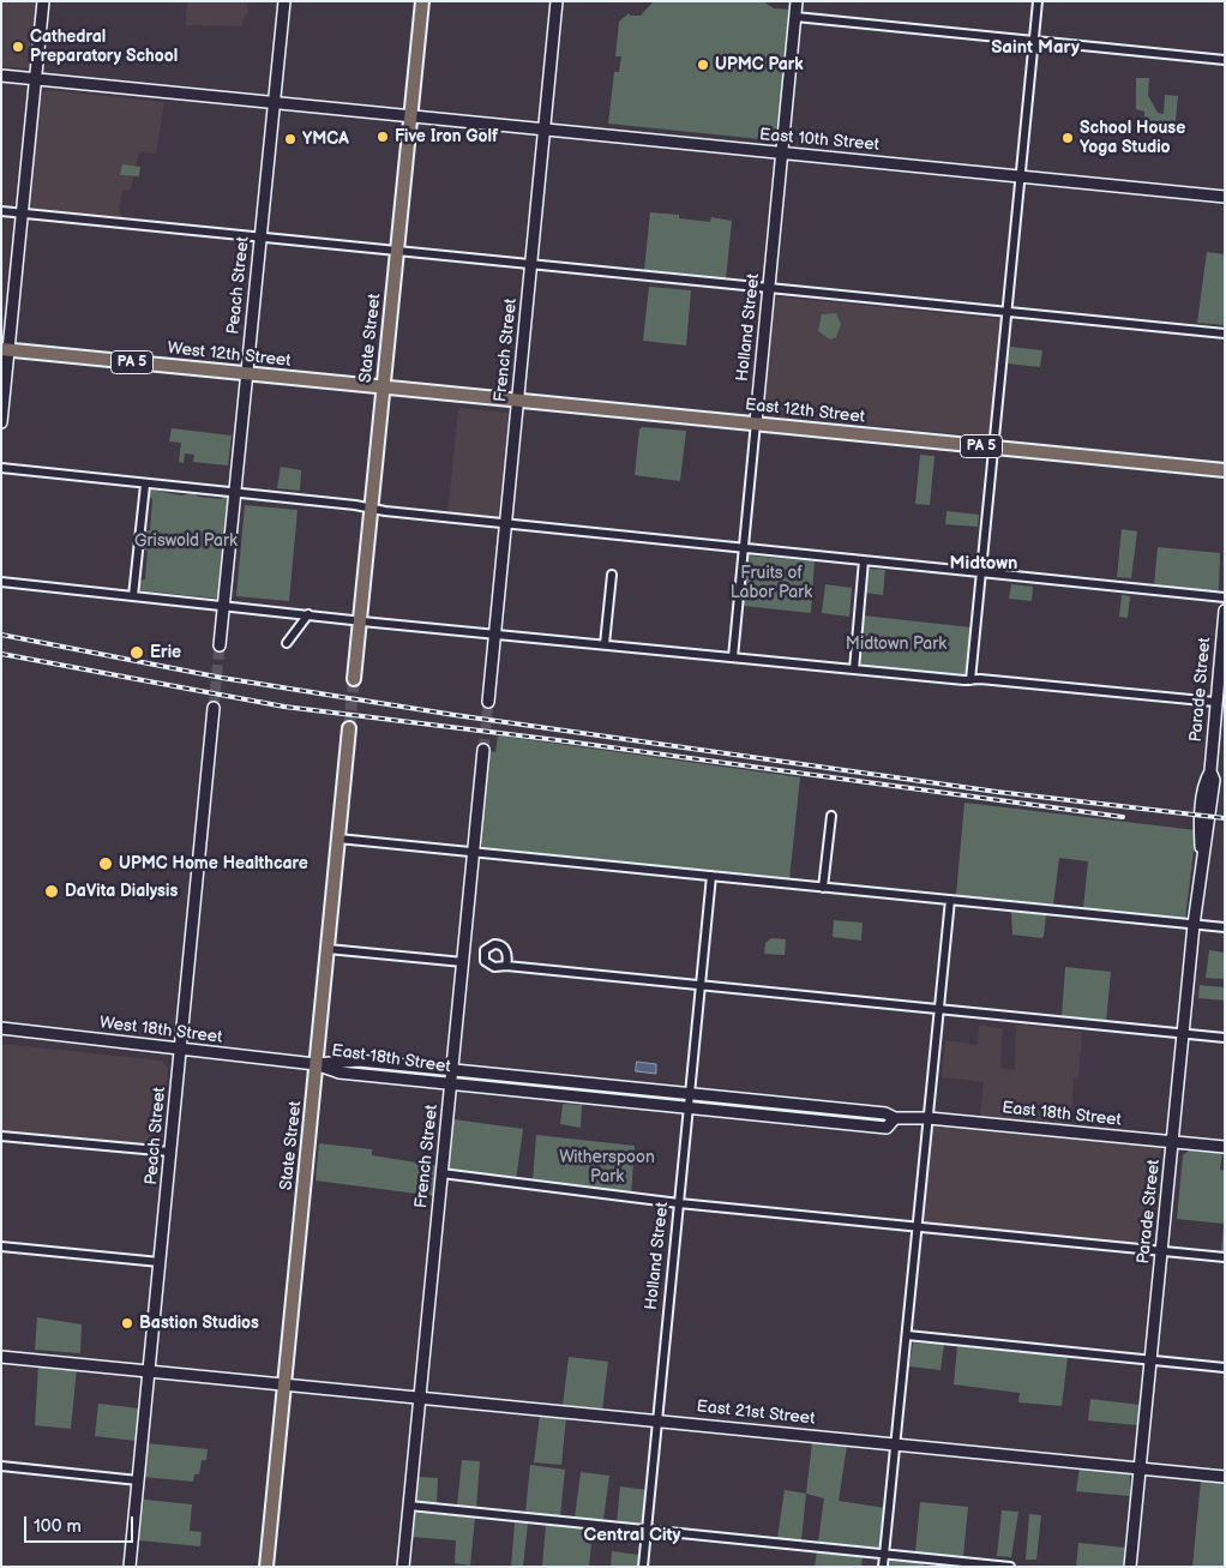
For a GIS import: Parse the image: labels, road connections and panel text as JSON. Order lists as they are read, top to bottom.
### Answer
{
  "streets": {
    "main road": [
      "East 10th Street",
      "Peach Street",
      "Holland Street",
      "State Street",
      "French Street",
      "West 12th Street",
      "PA 5",
      "East 12th Street",
      "Parade Street",
      "West 18th Street",
      "East 18th Street",
      "East 21st Street"
    ]
  },
  "crossings": [
    ["East 10th Street", "Peach Street"],
    ["East 10th Street", "Holland Street"],
    ["East 10th Street", "State Street"],
    ["East 10th Street", "French Street"],
    ["Peach Street", "West 12th Street"],
    ["Peach Street", "West 18th Street"],
    ["Peach Street", "East 21st Street"],
    ["Holland Street", "East 12th Street"],
    ["Holland Street", "East 18th Street"],
    ["Holland Street", "East 21st Street"],
    ["State Street", "West 12th Street"],
    ["State Street", "East 12th Street"],
    ["State Street", "West 18th Street"],
    ["State Street", "East 18th Street"],
    ["State Street", "East 21st Street"],
    ["French Street", "East 12th Street"],
    ["French Street", "East 18th Street"],
    ["French Street", "East 21st Street"],
    ["West 12th Street", "East 12th Street"],
    ["Parade Street", "East 18th Street"],
    ["Parade Street", "East 21st Street"],
    ["West 18th Street", "East 18th Street"]
  ],
  "districts": ["Saint Mary", "Midtown", "Central City"],
  "parks": [
    "Griswold Park",
    "Fruits of Labor Park",
    "Midtown Park",
    "Witherspoon Park"
  ],
  "places": [
    "Cathedral Preparatory School",
    "UPMC Park",
    "Five Iron Golf",
    "School House Yoga Studio",
    "YMCA",
    "Erie",
    "UPMC Home Healthcare",
    "DaVita Dialysis",
    "Bastion Studios"
  ],
  "scale_bar": "100 m"
}
